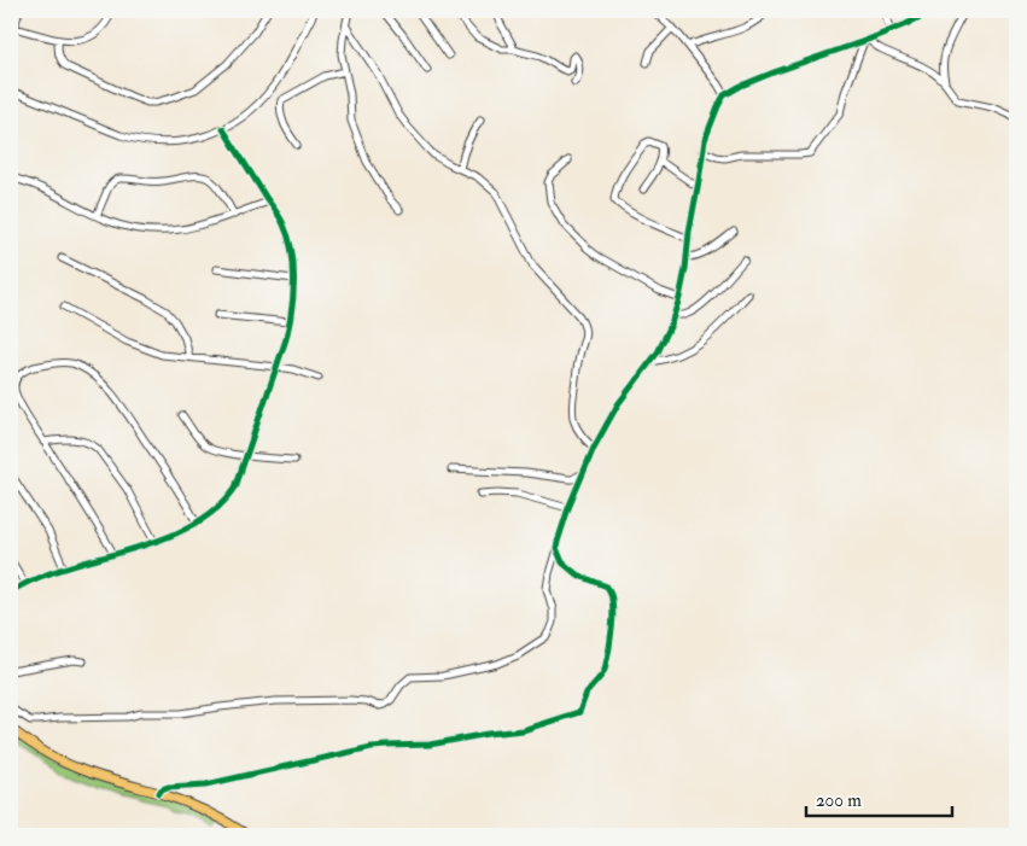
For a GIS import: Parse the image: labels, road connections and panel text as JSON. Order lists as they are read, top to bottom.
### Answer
{
  "scale_bar": "200 m"
}
